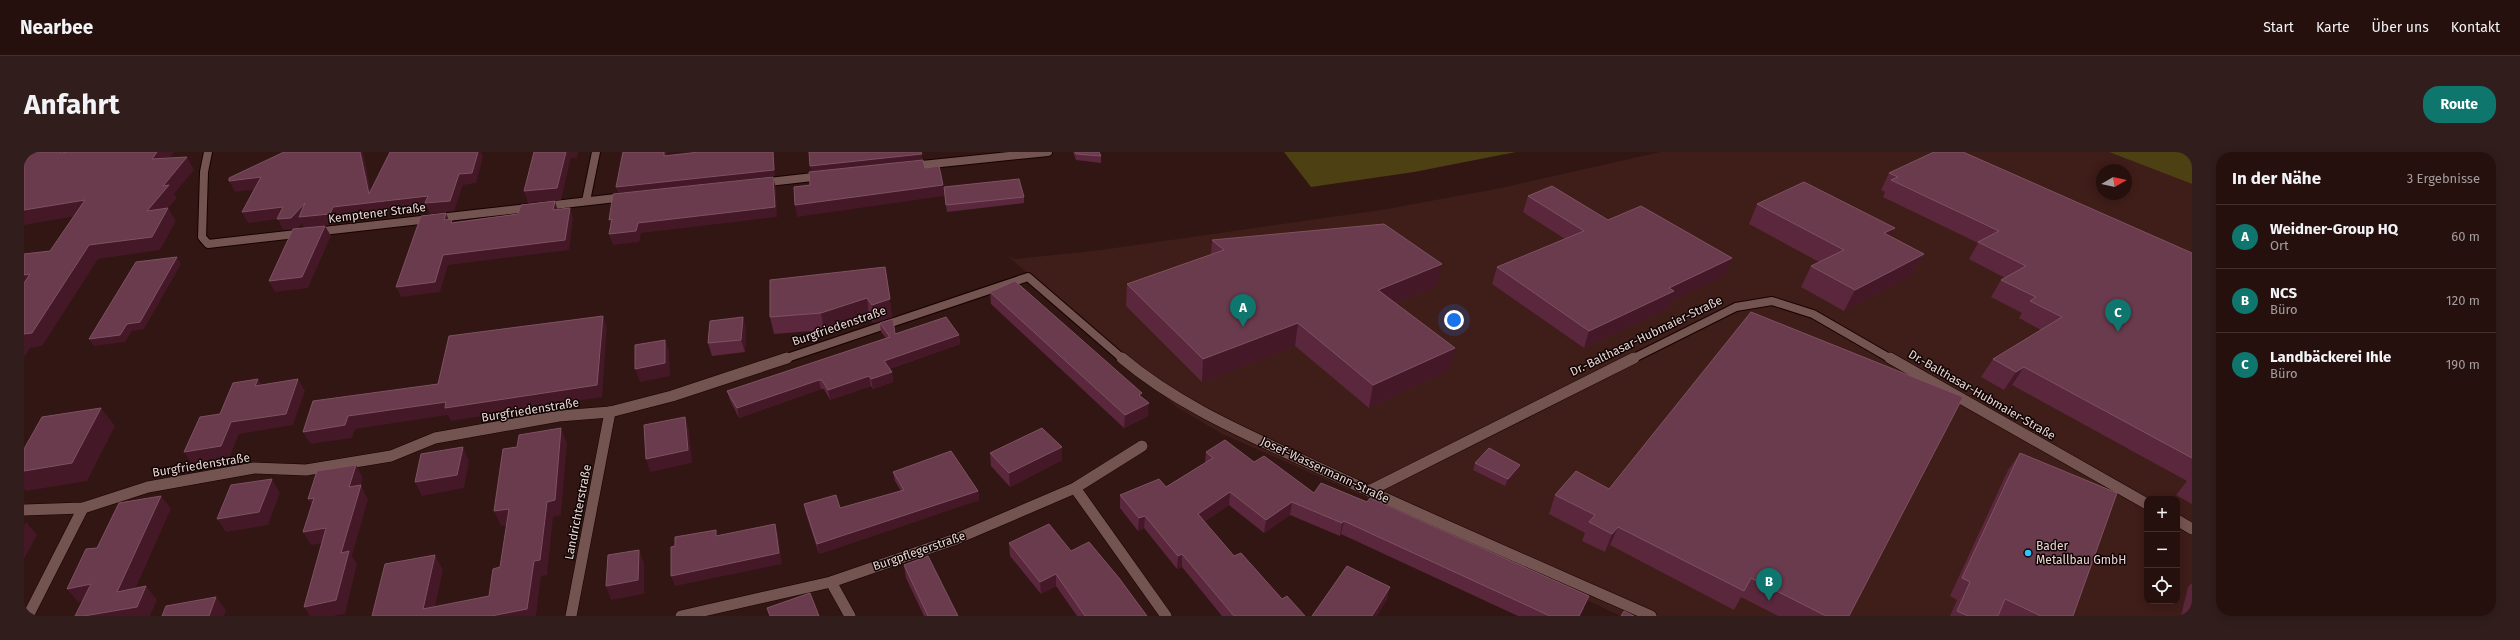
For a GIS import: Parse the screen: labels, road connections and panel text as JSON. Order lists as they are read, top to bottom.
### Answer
{
  "streets": {
    "street": [
      "Kemptener Straße",
      "Burgfriedenstraße",
      "Dr.-Balthasar-Hubmaier-Straße",
      "Josef-Wassermann-Straße",
      "Landrichterstraße",
      "Burgpflegerstraße"
    ]
  },
  "crossings": [
    ["Burgfriedenstraße", "Josef-Wassermann-Straße"],
    ["Burgfriedenstraße", "Landrichterstraße"],
    ["Dr.-Balthasar-Hubmaier-Straße", "Josef-Wassermann-Straße"]
  ],
  "places": ["Bader Metallbau GmbH"],
  "north": "right",
  "page": {
    "header": "Nearbee",
    "nav": [
      "Start",
      "Karte",
      "Über uns",
      "Kontakt"
    ],
    "buttons": "Route",
    "title": "Anfahrt",
    "heading": ["In der Nähe", "3 Ergebnisse"],
    "list": [
      {
        "mark": "A",
        "name": "Weidner-Group HQ",
        "note": "Ort",
        "value": "60 m"
      },
      {
        "mark": "B",
        "name": "NCS",
        "note": "Büro",
        "value": "120 m"
      },
      {
        "mark": "C",
        "name": "Landbäckerei Ihle",
        "note": "Büro",
        "value": "190 m"
      }
    ],
    "pins": ["A", "C", "B"],
    "map_buttons": ["+", "−"]
  }
}
